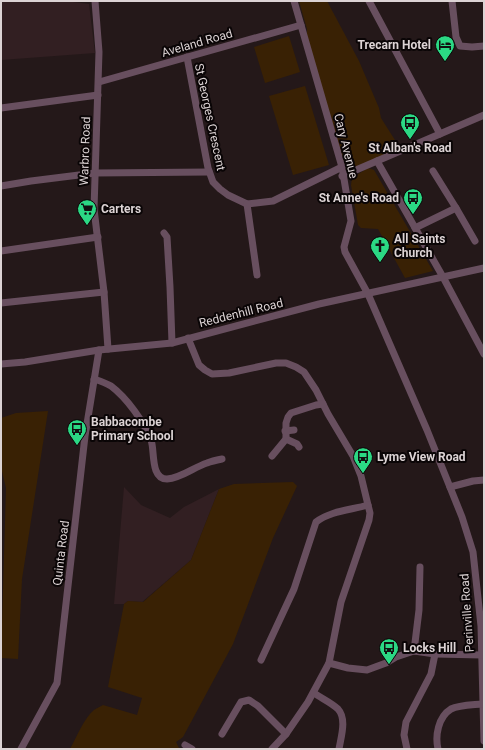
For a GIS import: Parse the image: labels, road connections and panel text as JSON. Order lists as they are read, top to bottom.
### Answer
{
  "streets": {
    "street": [
      "Aveland Road",
      "St Georges Crescent",
      "Cary Avenue",
      "Warbro Road",
      "Reddenhill Road",
      "Quinta Road",
      "Perinville Road"
    ]
  },
  "crossings": [
    ["Aveland Road", "St Georges Crescent"],
    ["Aveland Road", "Cary Avenue"],
    ["Aveland Road", "Warbro Road"],
    ["Cary Avenue", "Reddenhill Road"],
    ["Cary Avenue", "Perinville Road"],
    ["Warbro Road", "Reddenhill Road"],
    ["Reddenhill Road", "Quinta Road"],
    ["Reddenhill Road", "Perinville Road"]
  ],
  "places": {
    "hotel": ["Trecarn Hotel"],
    "bus stop": [
      "St Alban's Road",
      "St Anne's Road",
      "Babbacombe Primary School",
      "Lyme View Road",
      "Locks Hill"
    ],
    "supermarket": ["Carters"],
    "church": ["All Saints Church"]
  }
}
